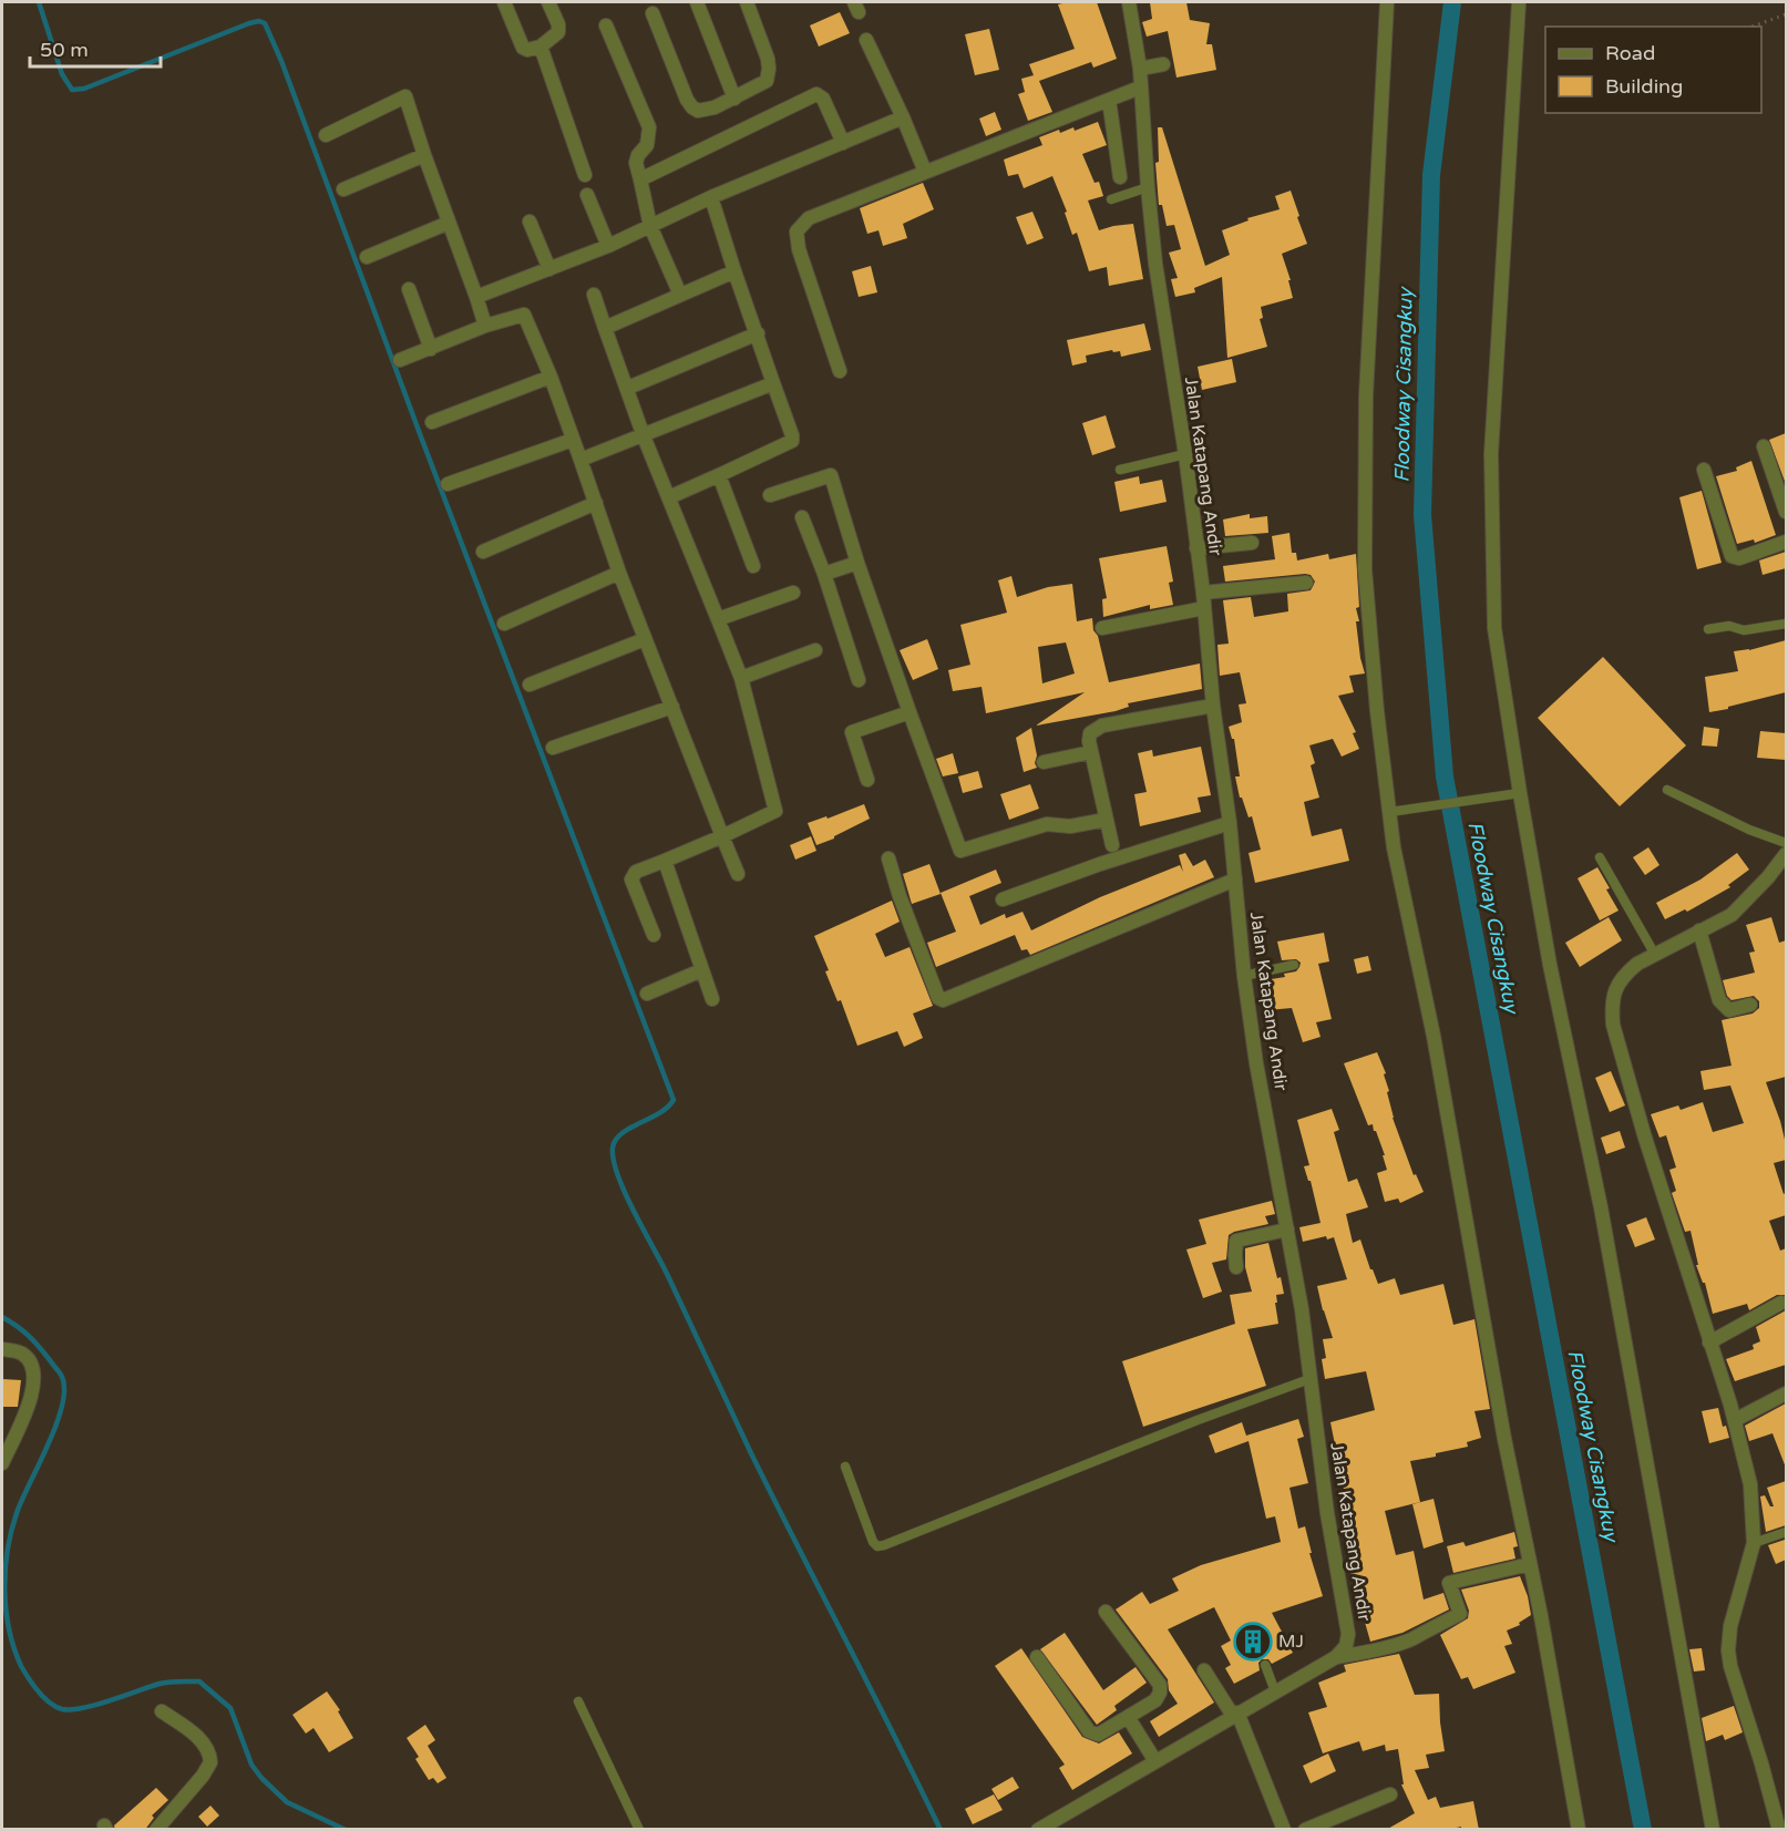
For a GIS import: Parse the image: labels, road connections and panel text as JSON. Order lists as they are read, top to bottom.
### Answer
{
  "streets": {
    "street": ["Jalan Katapang Andir"]
  },
  "water": ["Floodway Cisangkuy"],
  "places": {
    "building": ["MJ"]
  },
  "legend": ["Road", "Building"],
  "scale_bar": "50 m"
}
